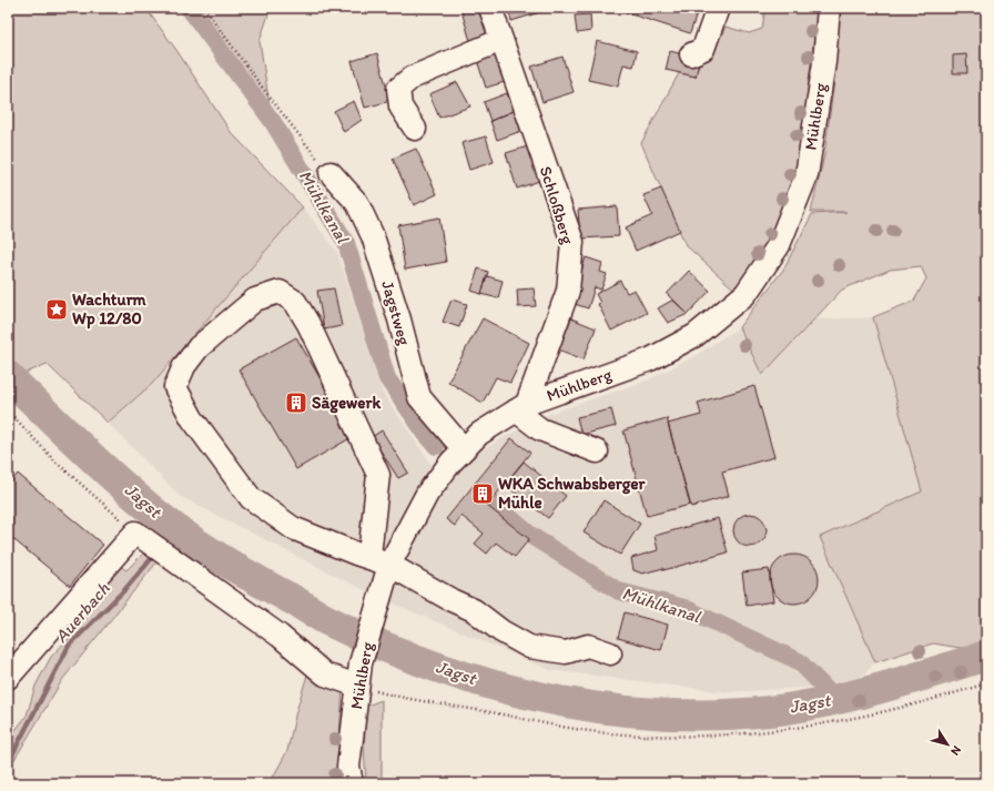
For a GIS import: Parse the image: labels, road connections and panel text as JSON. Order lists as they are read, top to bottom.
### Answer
{
  "streets": {
    "street": ["Mühlberg", "Schloßberg", "Jagstweg"]
  },
  "crossings": [
    ["Mühlberg", "Schloßberg"],
    ["Mühlberg", "Jagstweg"]
  ],
  "water": ["Mühlkanal", "Jagst", "Auerbach"],
  "places": {
    "place": ["Wachturm Wp 12/80"],
    "building": ["Sägewerk", "WKA Schwabsberger Mühle"]
  },
  "north": "bottom right"
}
